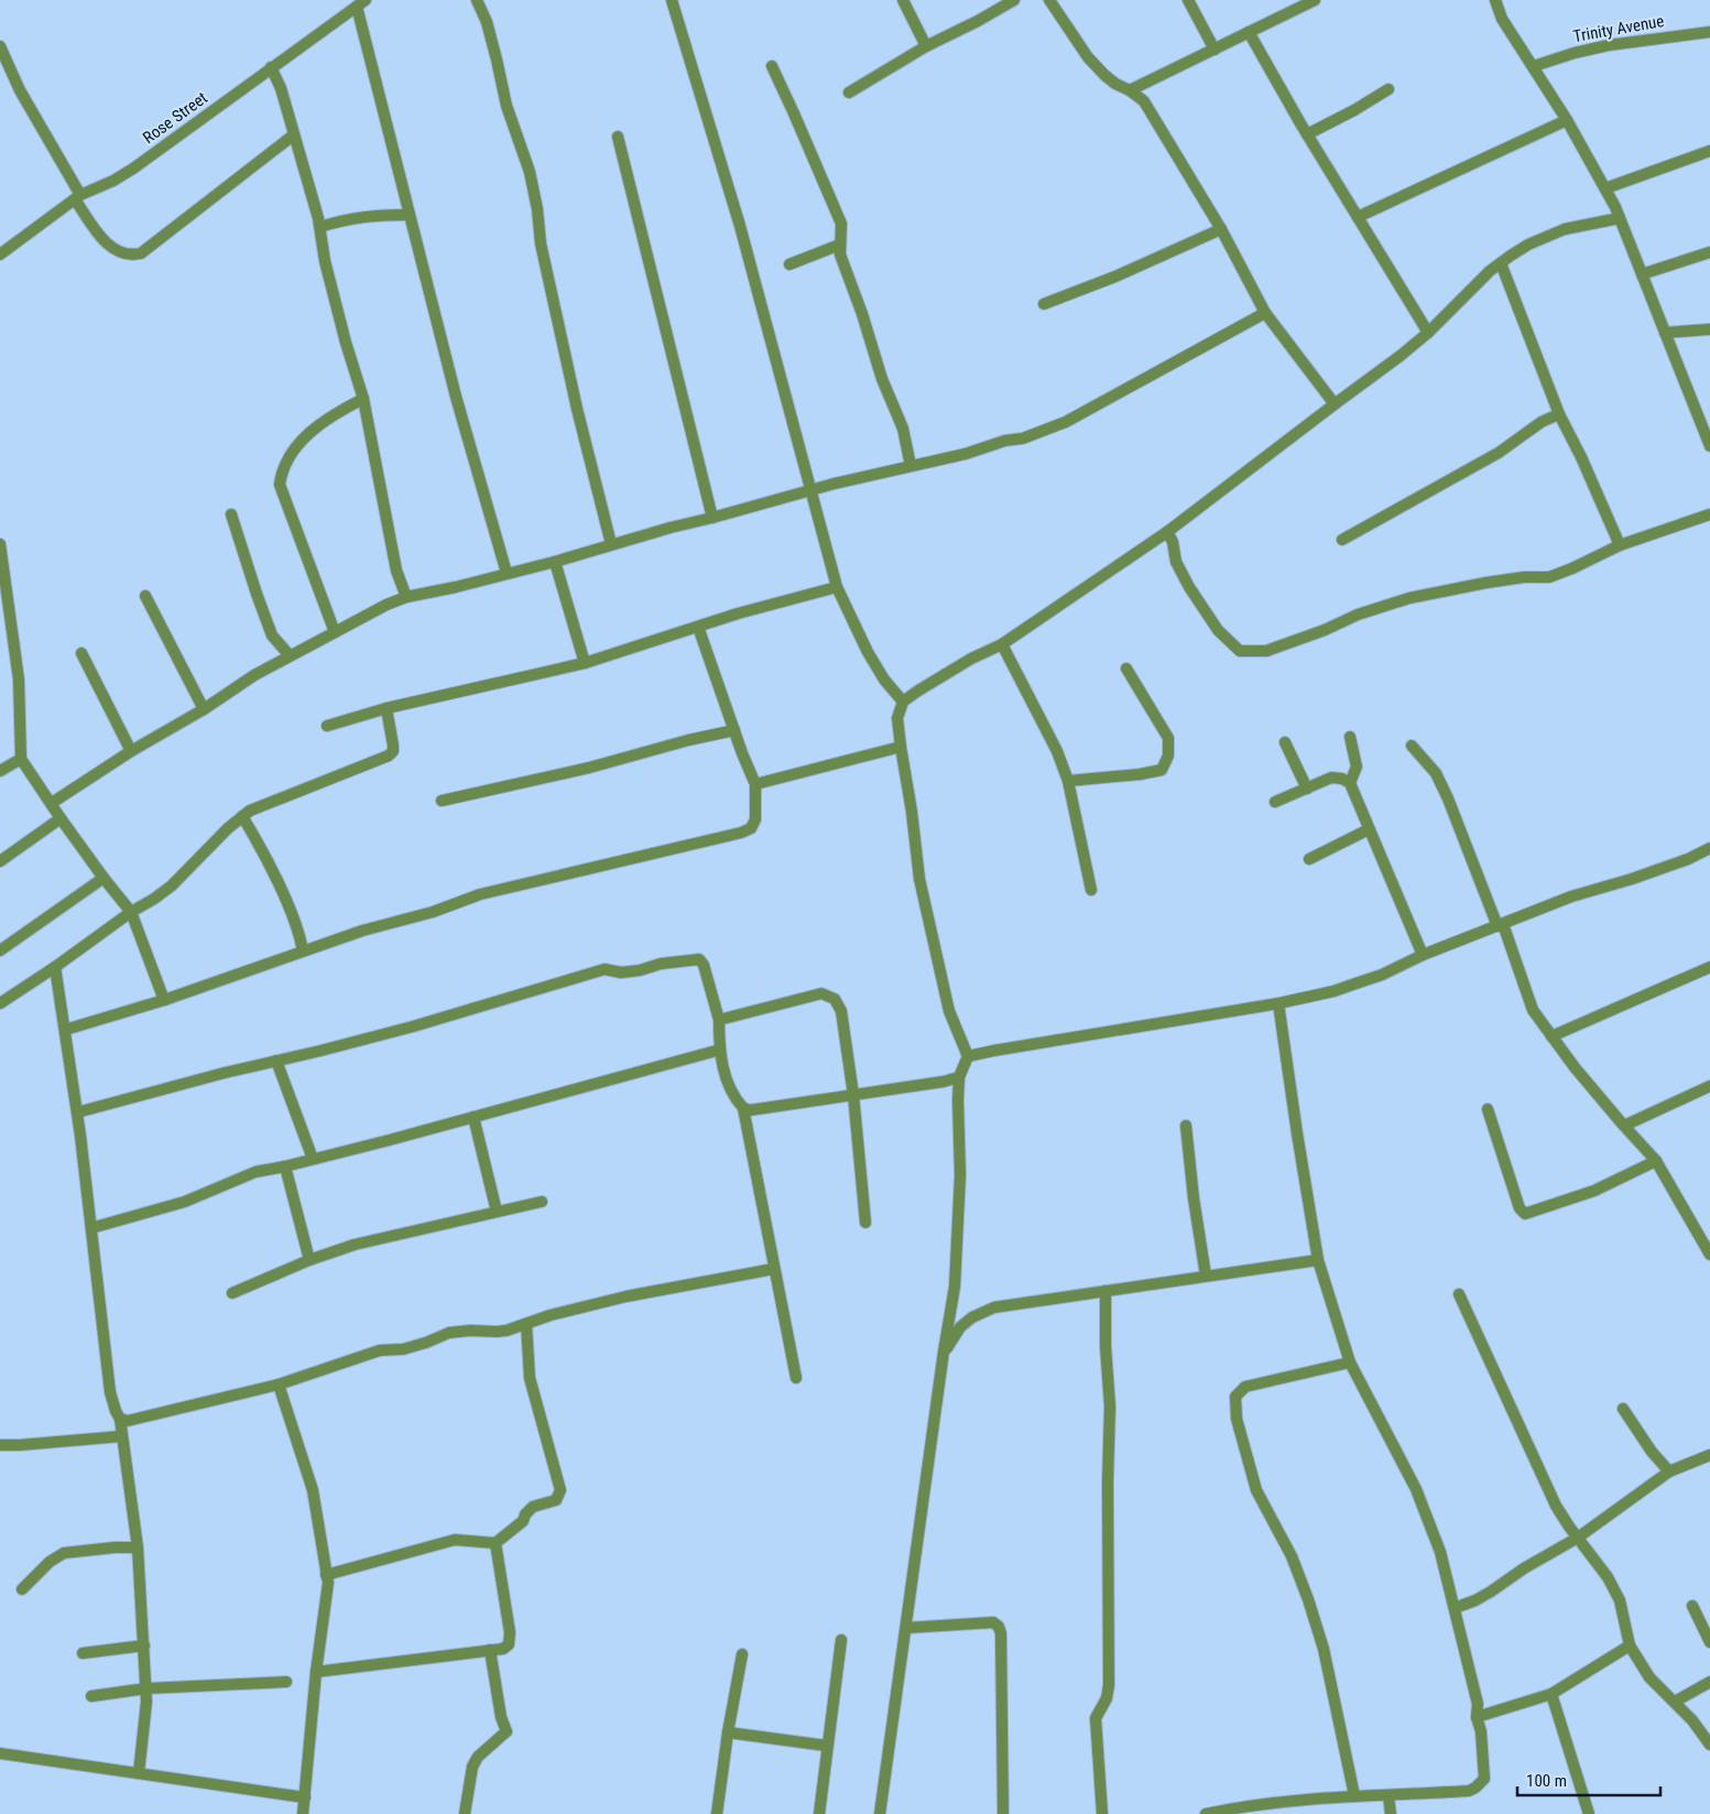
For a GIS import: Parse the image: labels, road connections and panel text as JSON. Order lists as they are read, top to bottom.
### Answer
{
  "streets": {
    "street": ["Trinity Avenue", "Rose Street"]
  },
  "scale_bar": "100 m"
}
